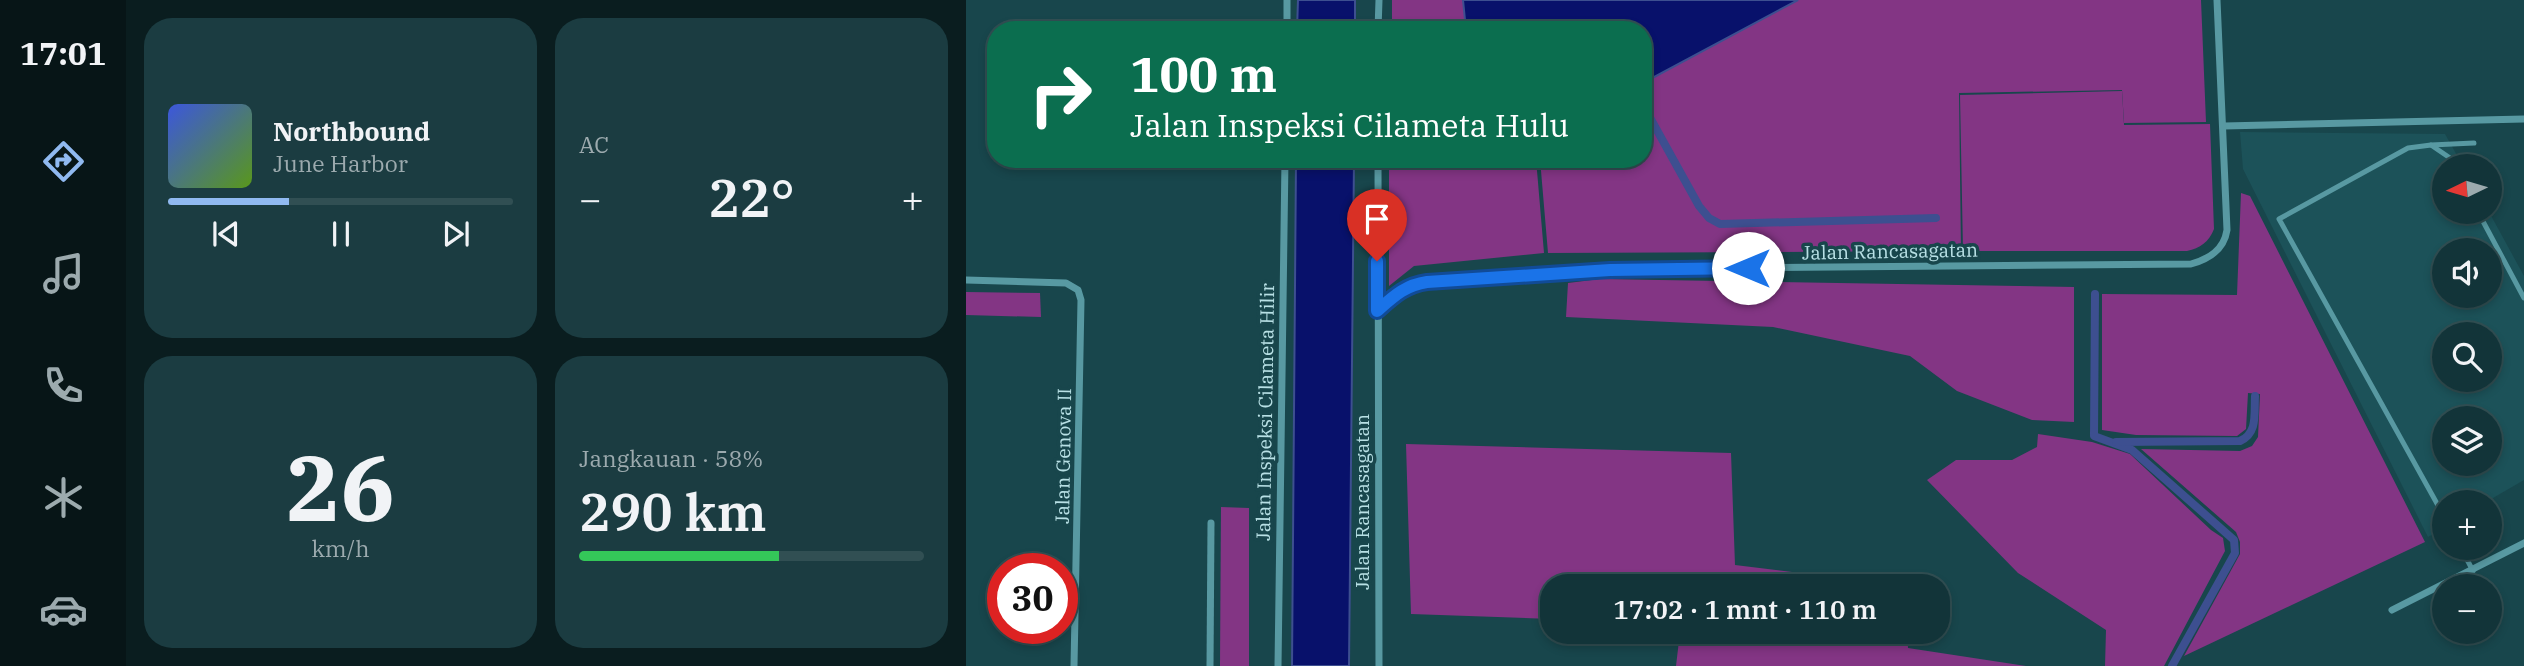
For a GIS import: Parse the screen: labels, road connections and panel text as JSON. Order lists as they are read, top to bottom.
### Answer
{
  "streets": {
    "street": ["Jalan Rancasagatan", "Jalan Inspeksi Cilameta Hilir", "Jalan Genova II"]
  },
  "north": "left",
  "page": {
    "tabs": "17:01",
    "tile": [
      "AC",
      ["26", "km/h"],
      ["Jangkauan · 58%", "290 km"]
    ],
    "turn": ["100 m", "Jalan Inspeksi Cilameta Hulu"],
    "song": ["Northbound", "June Harbor"],
    "map_buttons": ["+", "−"],
    "heat": ["−", "22°", "+"],
    "limit": "30",
    "trip": "17:02 · 1 mnt · 110 m"
  }
}
